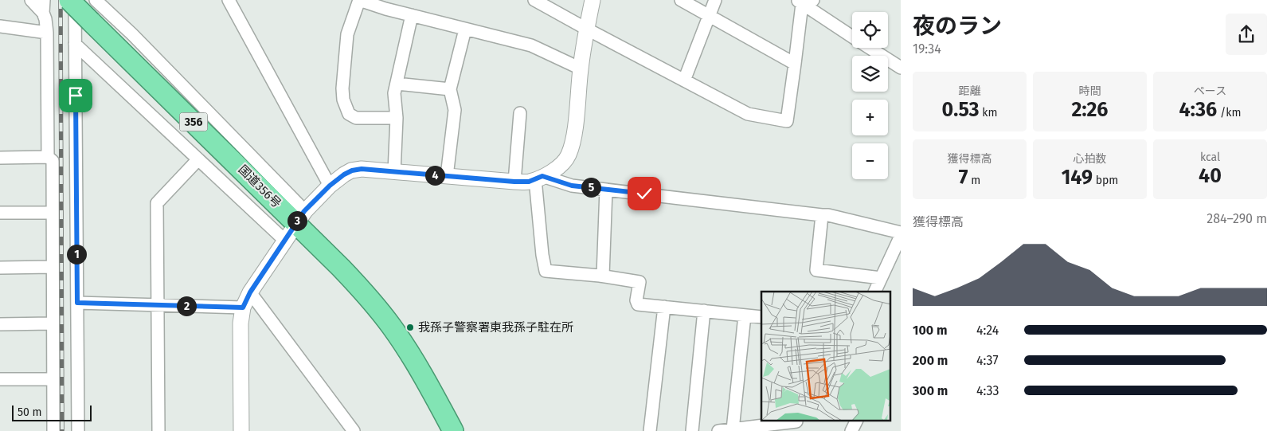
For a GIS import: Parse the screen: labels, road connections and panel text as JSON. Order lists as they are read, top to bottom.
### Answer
{
  "streets": {
    "highway": ["356", "国道356号"]
  },
  "places": ["我孫子警察署東我孫子駐在所"],
  "scale_bar": "50 m",
  "page": {
    "heading": ["夜のラン", "19:34"],
    "map_buttons": ["+", "−"],
    "stats": [
      ["距離", "0.53 km"],
      ["時間", "2:26"],
      ["ペース", "4:36 /km"],
      ["獲得標高", "7 m"],
      ["心拍数", "149 bpm"],
      ["kcal", "40"]
    ],
    "pins": [
      "4",
      "5",
      "3",
      "1",
      "2"
    ],
    "chart": ["獲得標高", "284–290 m"],
    "list": [
      {
        "name": "100 m",
        "note": "4:24"
      },
      {
        "name": "200 m",
        "note": "4:37"
      },
      {
        "name": "300 m",
        "note": "4:33"
      }
    ],
    "scale": "50 m"
  }
}
